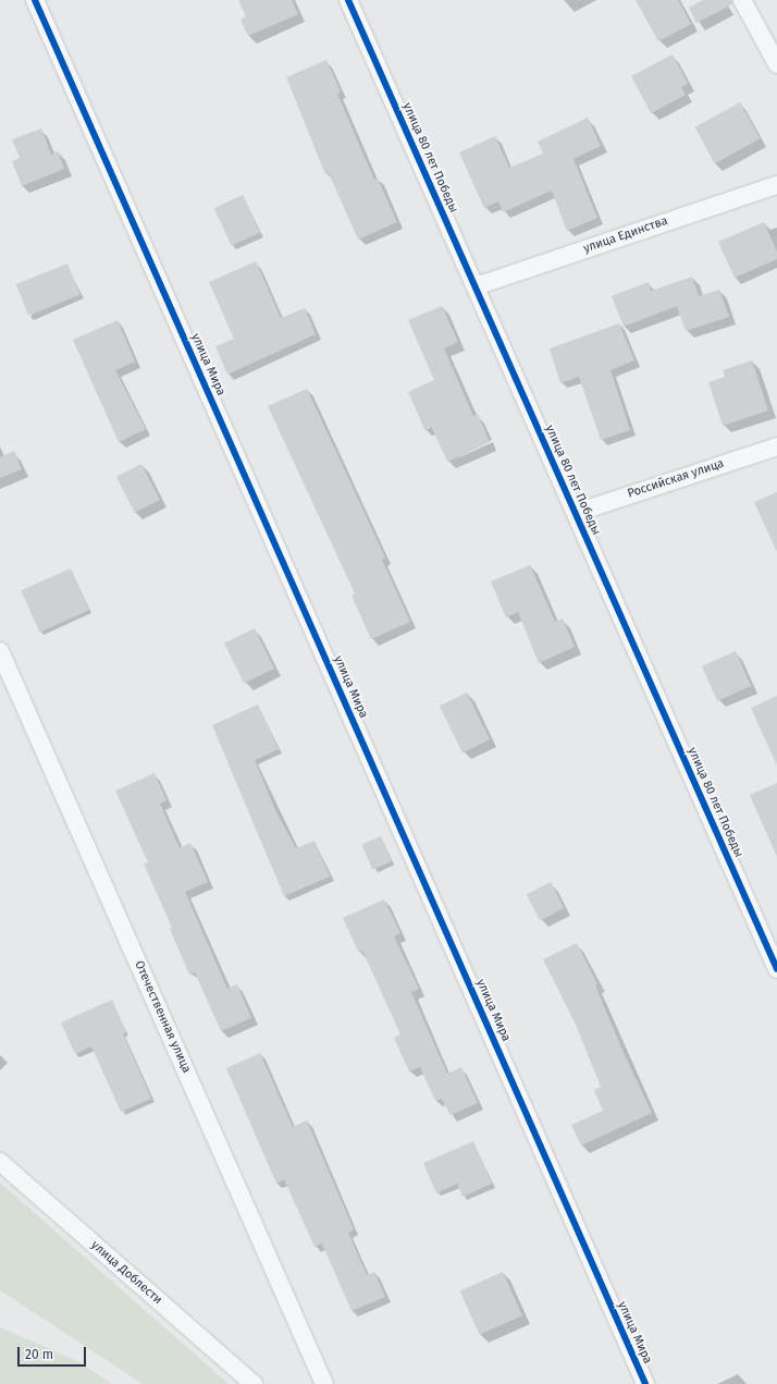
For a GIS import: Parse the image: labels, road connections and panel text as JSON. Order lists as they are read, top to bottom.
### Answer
{
  "streets": {
    "street": [
      "улица 80 лет Победы",
      "улица Единства",
      "улица Мира",
      "Российская улица",
      "Отечественная улица",
      "улица Доблести"
    ]
  },
  "crossings": [
    ["улица 80 лет Победы", "улица Единства"],
    ["улица 80 лет Победы", "Российская улица"]
  ],
  "scale_bar": "20 m"
}
